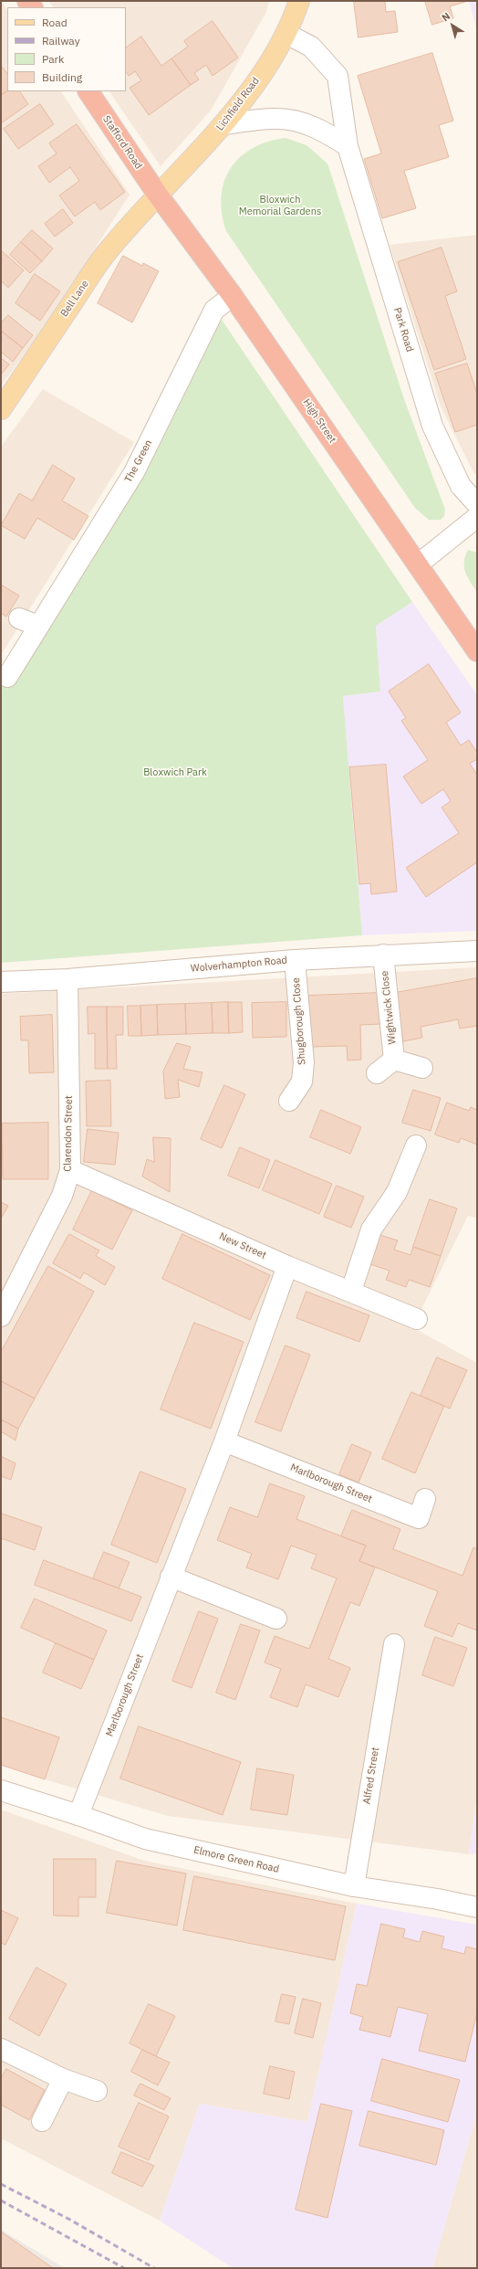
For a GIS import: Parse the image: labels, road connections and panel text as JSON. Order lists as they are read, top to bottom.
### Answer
{
  "streets": {
    "highway": ["Stafford Road", "High Street"],
    "main road": ["Lichfield Road", "Bell Lane"],
    "street": [
      "Park Road",
      "The Green",
      "Wolverhampton Road",
      "Wightwick Close",
      "Shugborough Close",
      "Clarendon Street",
      "New Street",
      "Marlborough Street",
      "Alfred Street",
      "Elmore Green Road"
    ]
  },
  "crossings": [
    ["Lichfield Road", "Stafford Road"],
    ["Lichfield Road", "Bell Lane"],
    ["Lichfield Road", "Park Road"],
    ["Lichfield Road", "High Street"],
    ["Stafford Road", "Bell Lane"],
    ["Stafford Road", "High Street"],
    ["Bell Lane", "High Street"],
    ["High Street", "The Green"],
    ["Wolverhampton Road", "Wightwick Close"],
    ["Wolverhampton Road", "Shugborough Close"],
    ["Wolverhampton Road", "Clarendon Street"],
    ["Clarendon Street", "New Street"],
    ["New Street", "Marlborough Street"],
    ["Marlborough Street", "Elmore Green Road"],
    ["Alfred Street", "Elmore Green Road"]
  ],
  "parks": ["Bloxwich Memorial Gardens", "Bloxwich Park"],
  "legend": [
    "Road",
    "Railway",
    "Park",
    "Building"
  ],
  "north": "top left"
}
